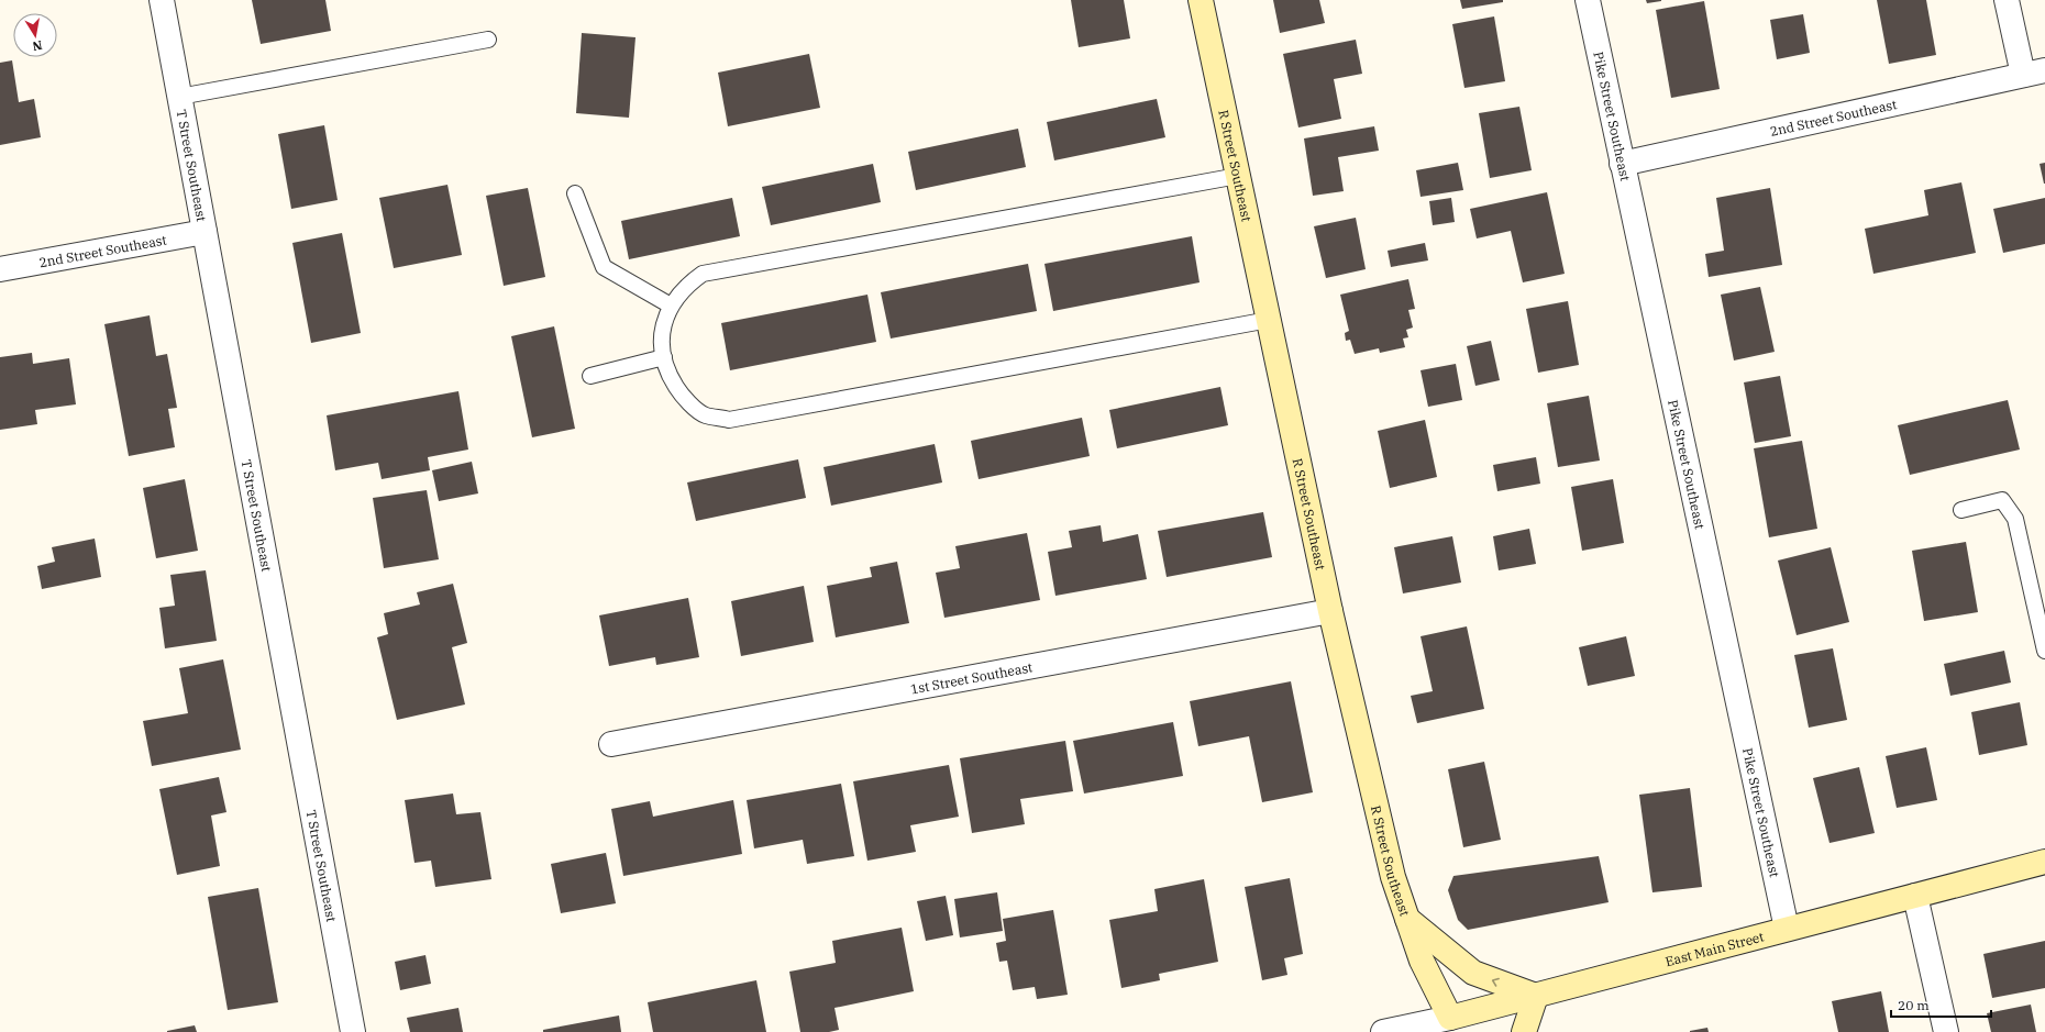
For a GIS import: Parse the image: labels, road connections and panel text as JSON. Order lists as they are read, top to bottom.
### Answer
{
  "streets": {
    "main road": ["R Street Southeast", "East Main Street"],
    "street": [
      "Pike Street Southeast",
      "2nd Street Southeast",
      "T Street Southeast",
      "1st Street Southeast"
    ]
  },
  "crossings": [
    ["Pike Street Southeast", "2nd Street Southeast"],
    ["Pike Street Southeast", "East Main Street"],
    ["2nd Street Southeast", "T Street Southeast"],
    ["R Street Southeast", "1st Street Southeast"],
    ["R Street Southeast", "East Main Street"]
  ],
  "scale_bar": "20 m",
  "north": "bottom"
}
